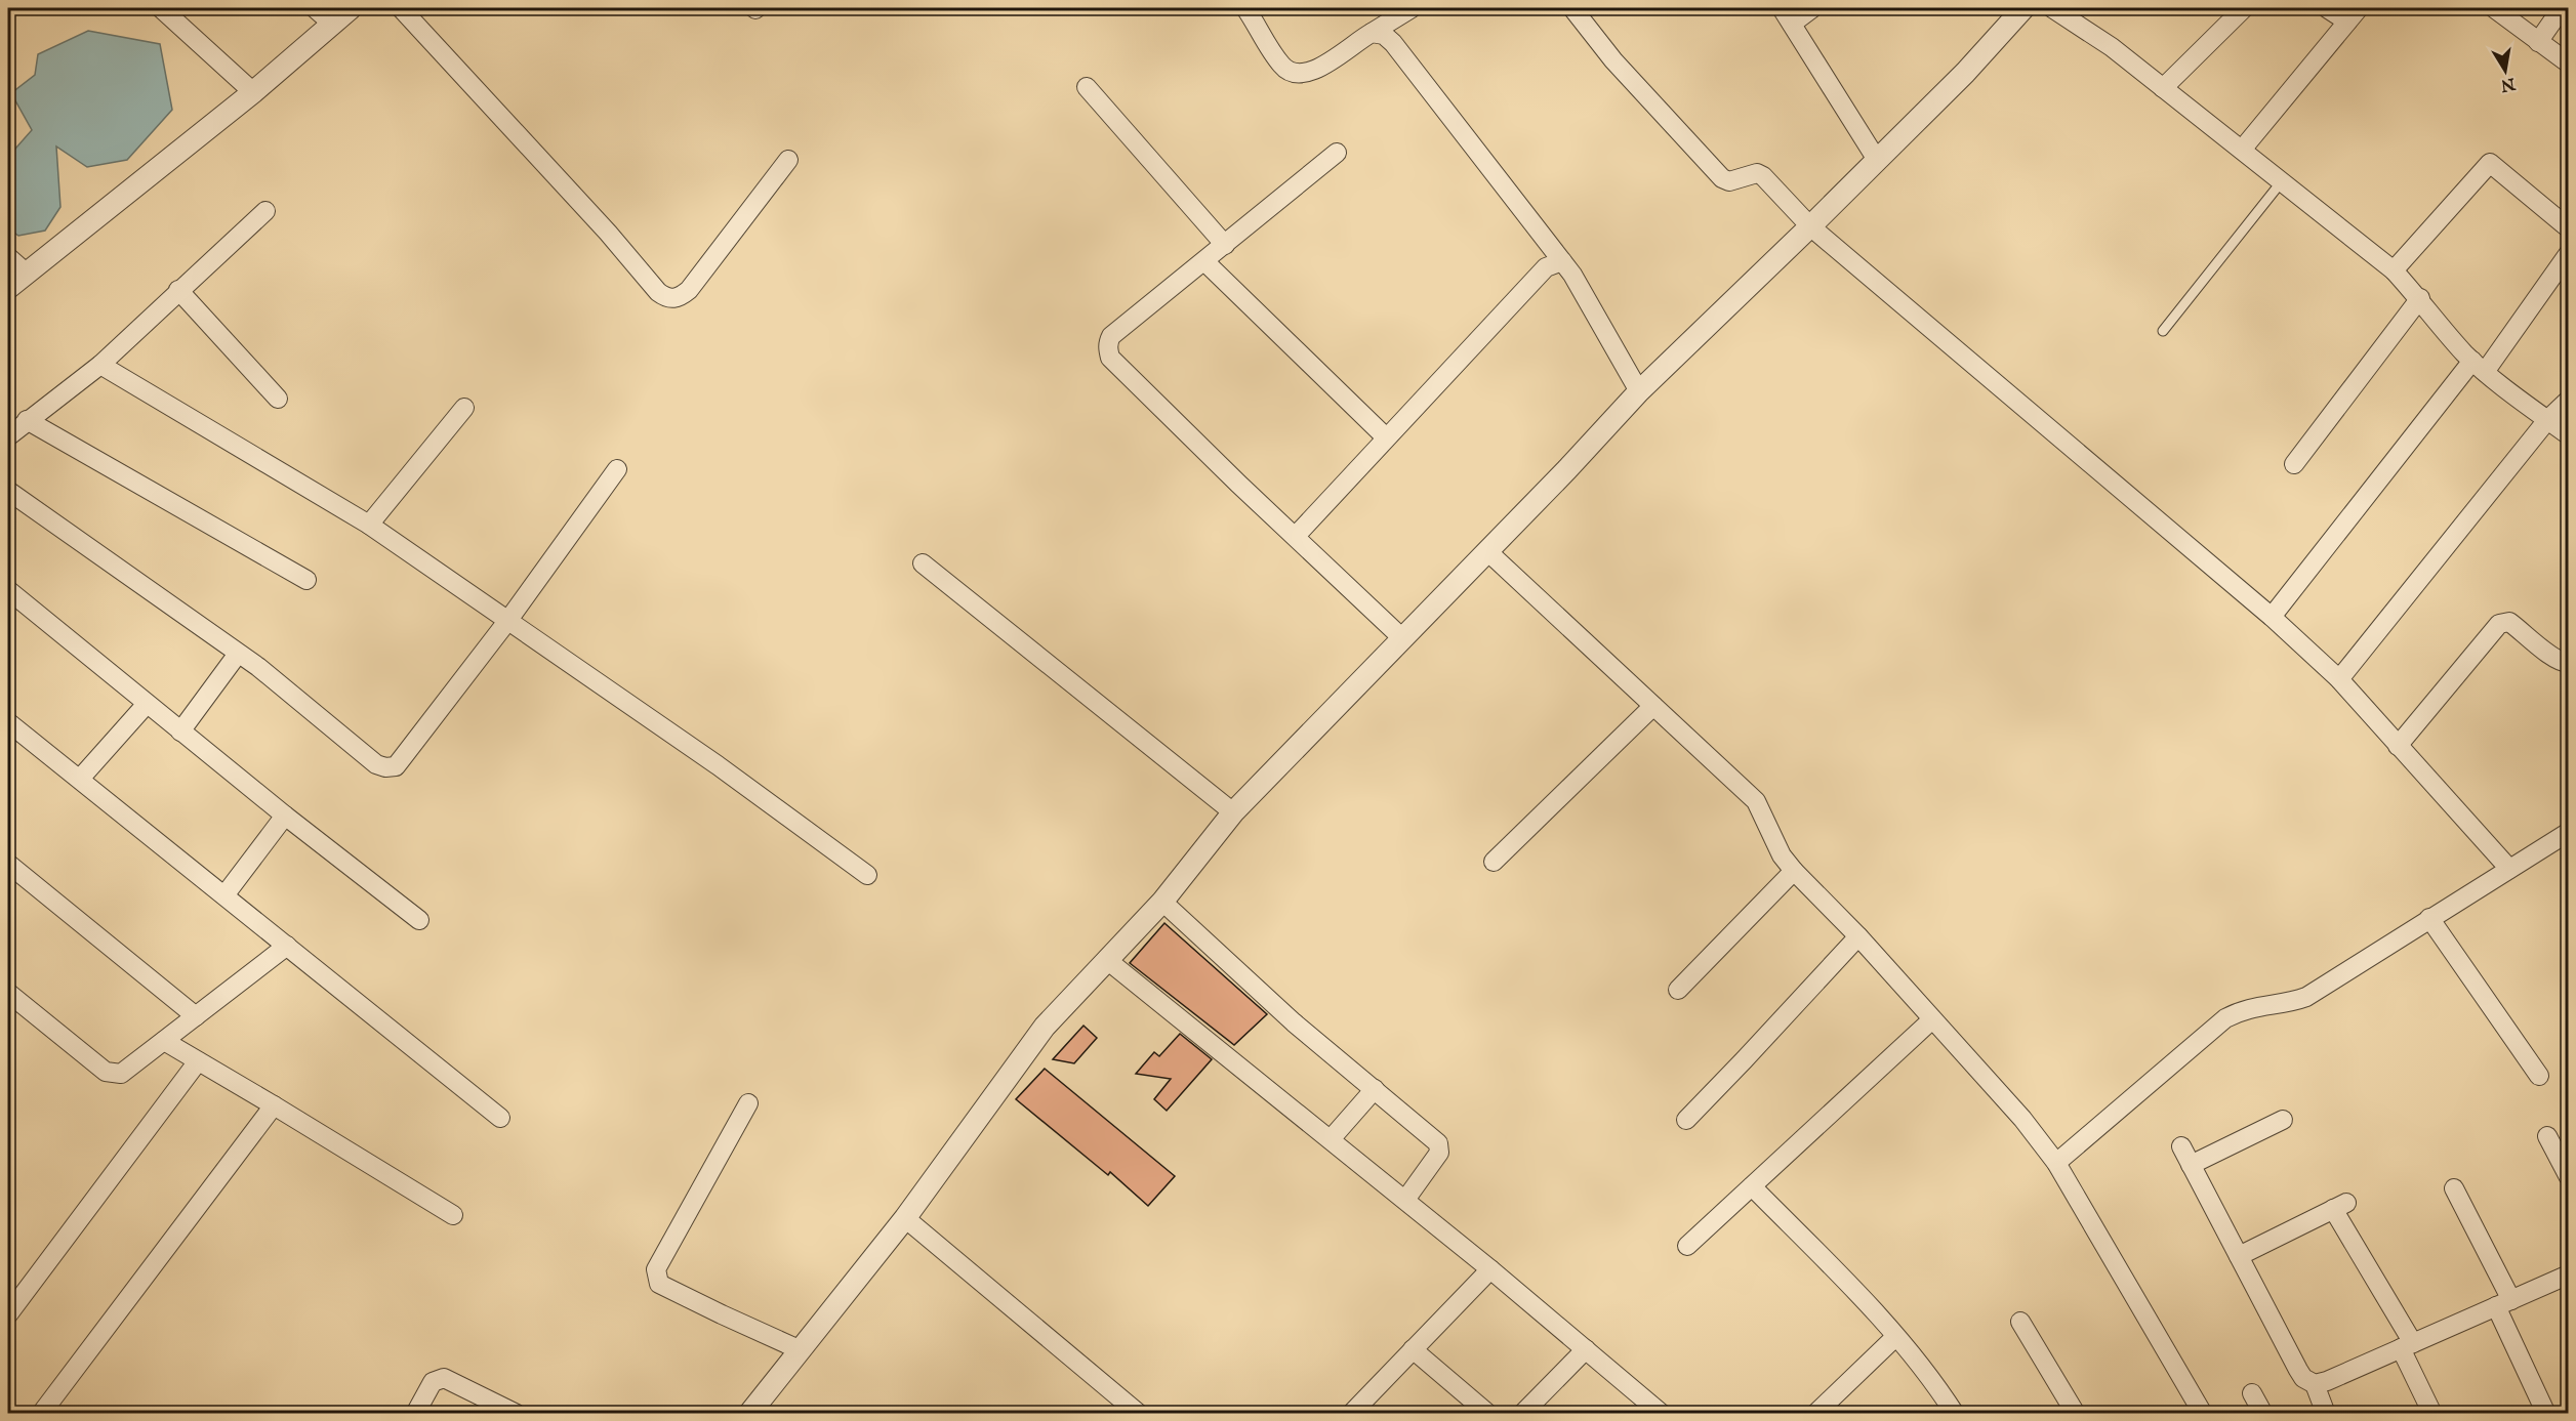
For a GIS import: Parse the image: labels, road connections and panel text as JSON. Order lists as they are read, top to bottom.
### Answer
{
  "north": "bottom"
}
